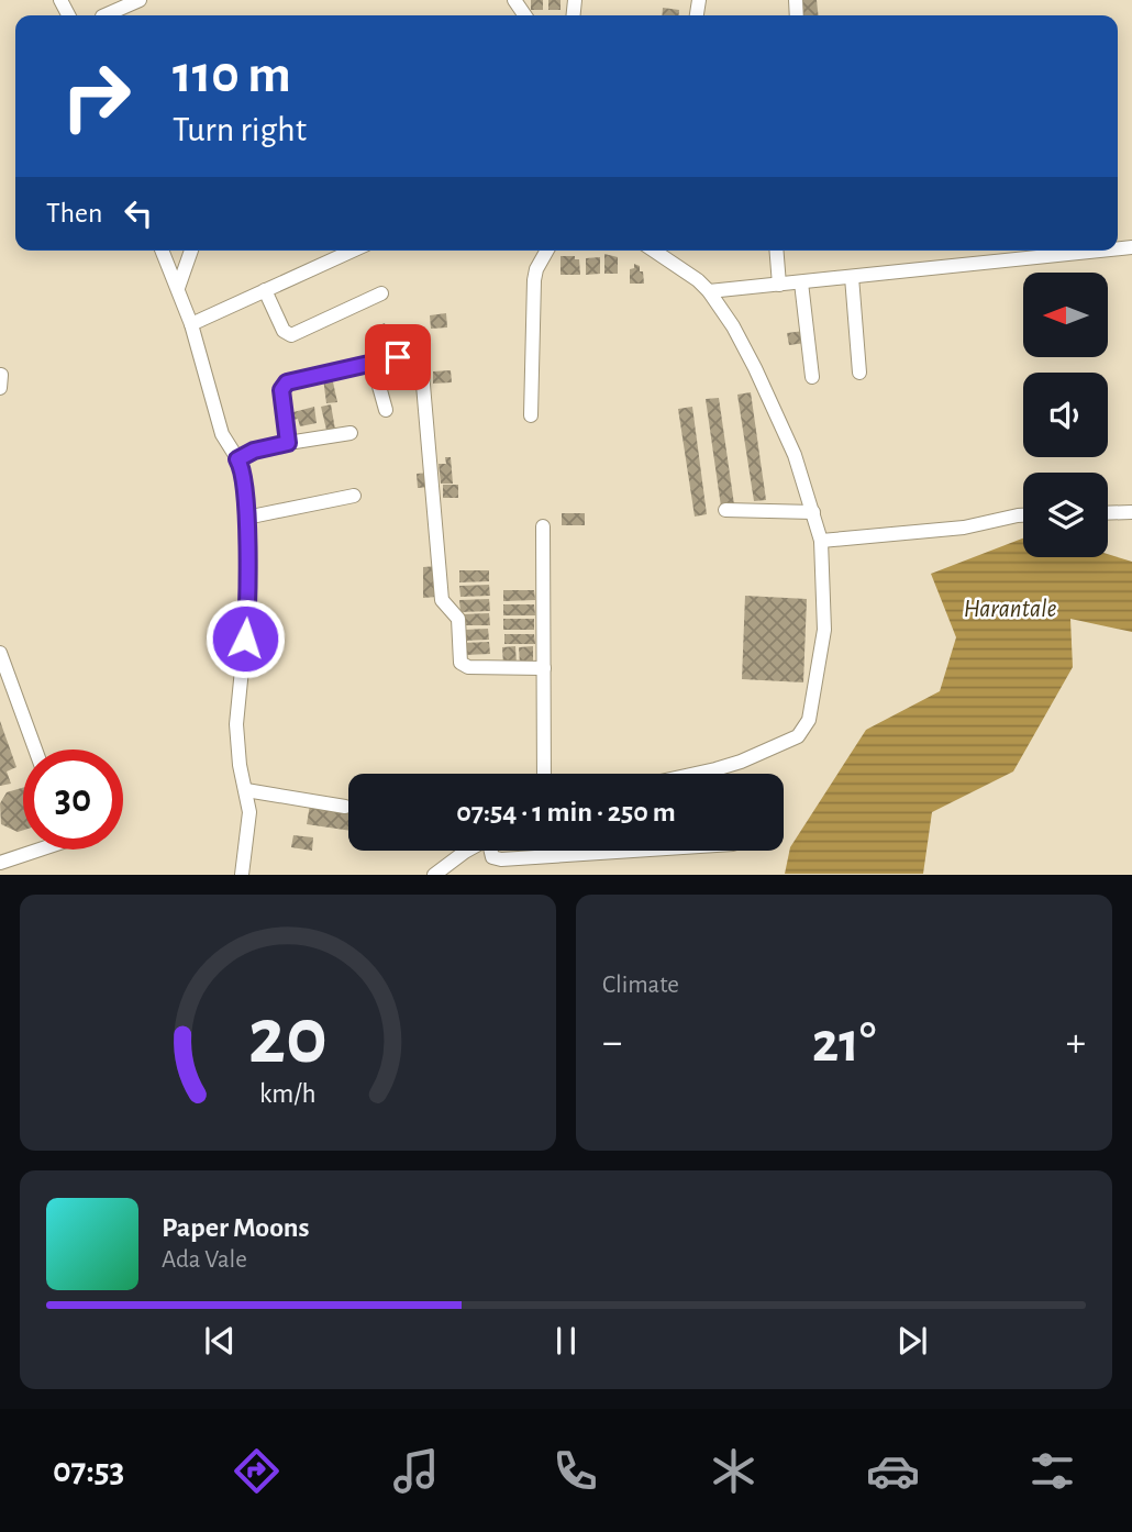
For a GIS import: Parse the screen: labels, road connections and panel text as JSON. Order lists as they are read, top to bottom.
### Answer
{
  "water": ["Harantale"],
  "north": "left",
  "page": {
    "turn": ["110 m", "Turn right"],
    "then": "Then",
    "limit": "30",
    "trip": "07:54 · 1 min · 250 m",
    "tile": "Climate",
    "heat": ["−", "21°", "+"],
    "song": ["Paper Moons", "Ada Vale"],
    "tabs": "07:53",
    "gauge": ["20", "km/h"]
  }
}
